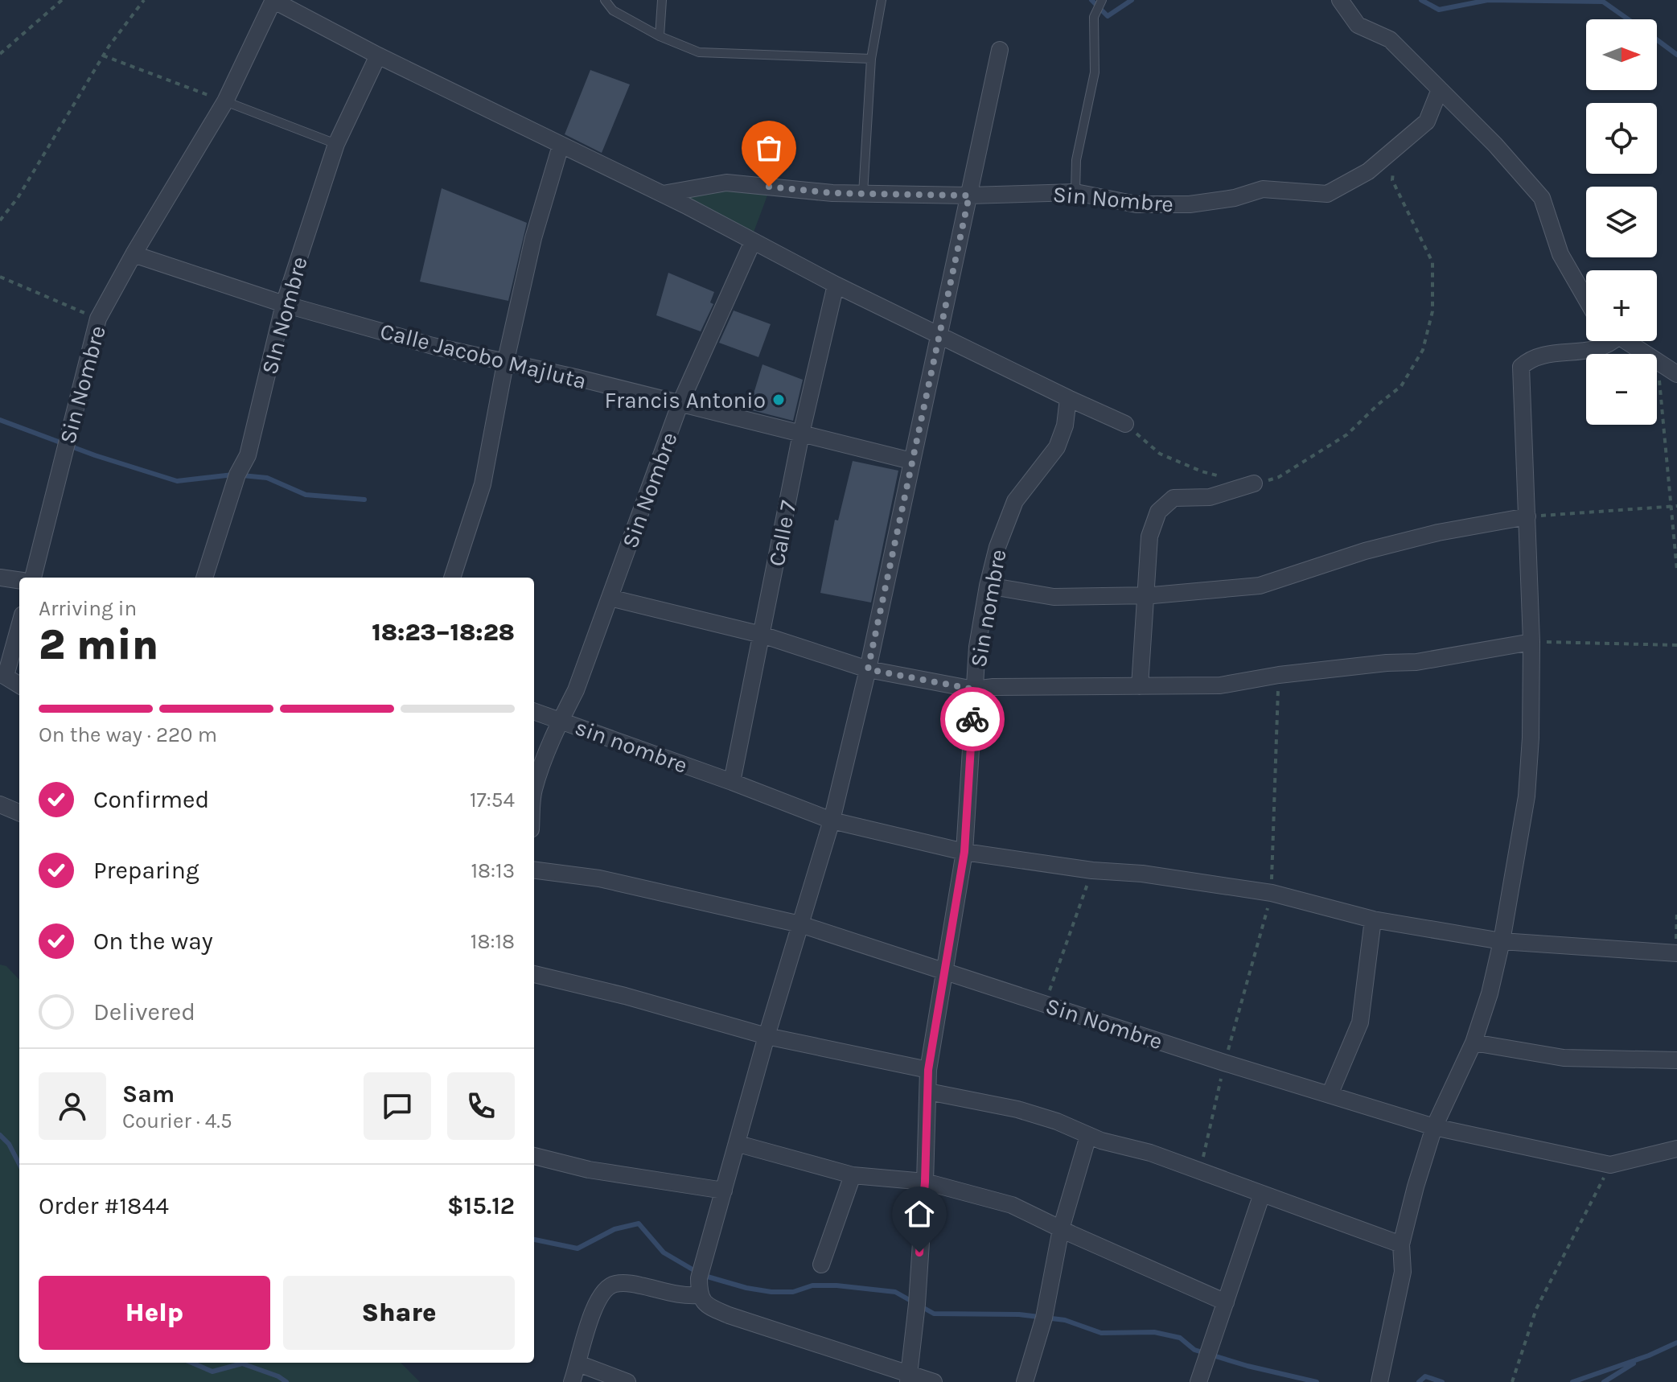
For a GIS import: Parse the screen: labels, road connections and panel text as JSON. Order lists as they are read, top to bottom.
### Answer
{
  "streets": {
    "street": [
      "Sin Nombre",
      "SIn Nombre",
      "Calle Jacobo Majluta",
      "Calle 7",
      "Sin nombre",
      "sin nombre"
    ]
  },
  "crossings": [
    ["Sin Nombre", "Calle Jacobo Majluta"],
    ["Sin Nombre", "Sin nombre"],
    ["Sin Nombre", "sin nombre"],
    ["SIn Nombre", "Calle Jacobo Majluta"],
    ["Calle Jacobo Majluta", "Calle 7"],
    ["Calle 7", "sin nombre"],
    ["Sin nombre", "sin nombre"]
  ],
  "places": ["Francis Antonio"],
  "north": "right",
  "page": {
    "map_buttons": ["+", "−"],
    "heading": ["2 min", "Arriving in", "18:23–18:28"],
    "panel": [
      "Sam",
      "Courier · 4.5",
      "Order #1844",
      "$15.12"
    ],
    "bar": "On the way · 220 m",
    "list": [
      ["Confirmed", "17:54"],
      ["Preparing", "18:13"],
      ["On the way", "18:18"],
      "Delivered"
    ],
    "buttons": ["Help", "Share"]
  }
}
